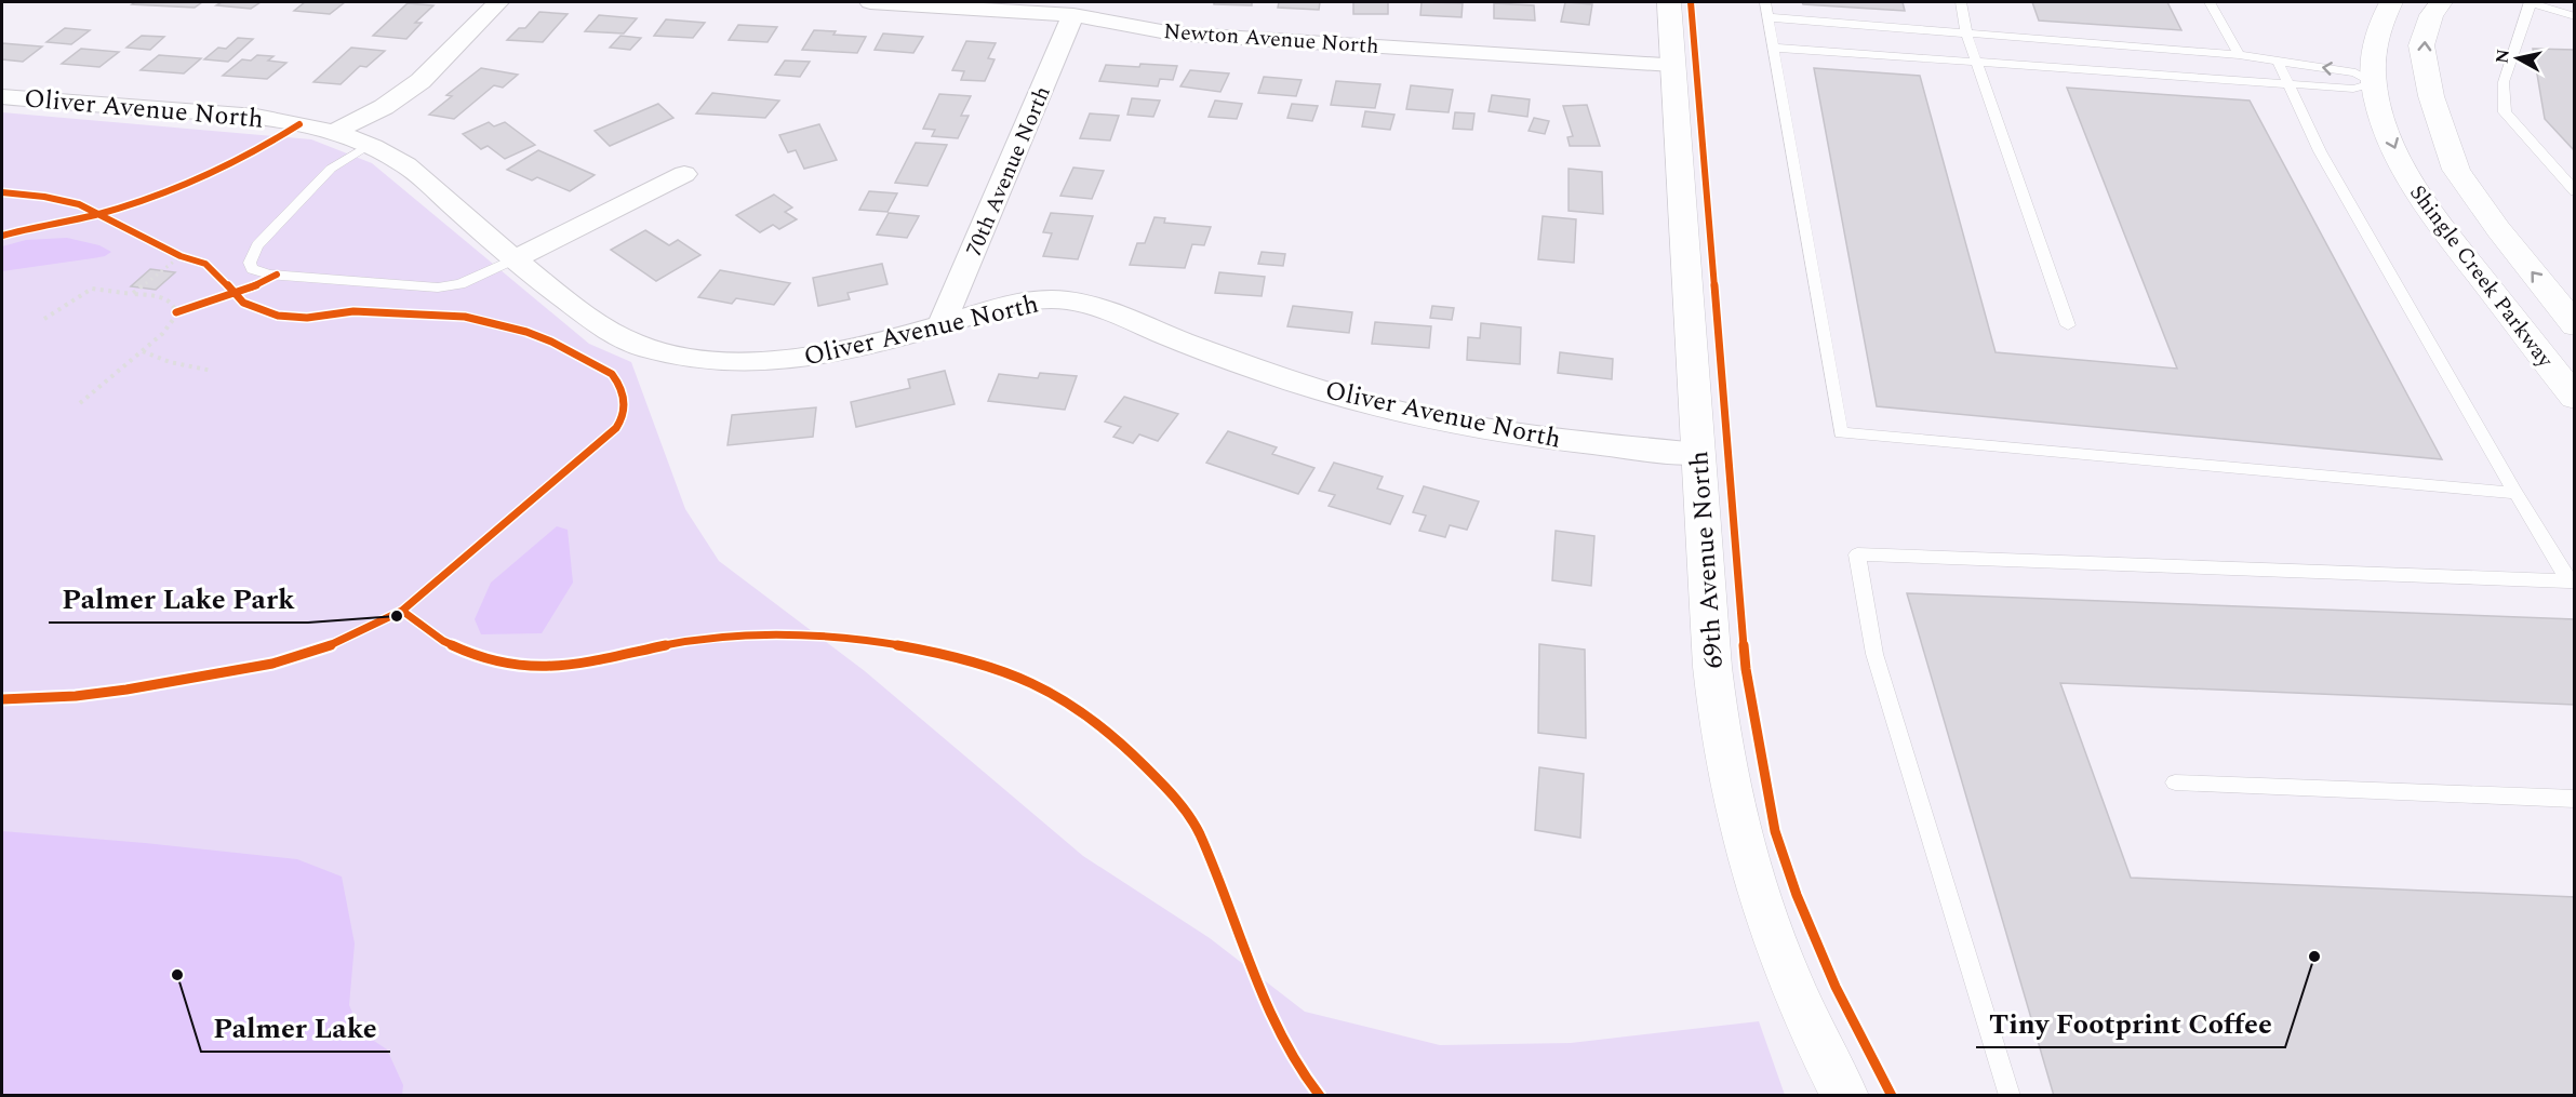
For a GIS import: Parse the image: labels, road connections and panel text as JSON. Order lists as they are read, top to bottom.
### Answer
{
  "streets": {
    "street": [
      "Newton Avenue North",
      "Oliver Avenue North",
      "70th Avenue North",
      "Shingle Creek Parkway",
      "69th Avenue North"
    ]
  },
  "crossings": [
    ["Newton Avenue North", "70th Avenue North"],
    ["Newton Avenue North", "69th Avenue North"],
    ["Oliver Avenue North", "70th Avenue North"],
    ["Oliver Avenue North", "69th Avenue North"]
  ],
  "places": ["Palmer Lake Park", "Tiny Footprint Coffee", "Palmer Lake"],
  "north": "left"
}
